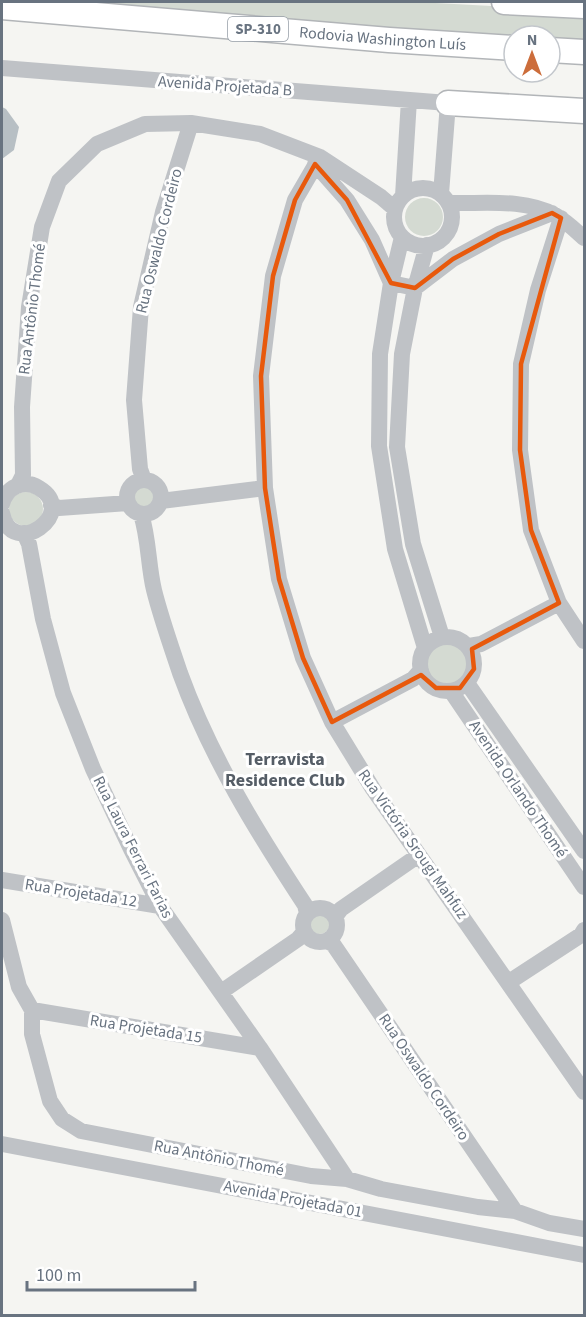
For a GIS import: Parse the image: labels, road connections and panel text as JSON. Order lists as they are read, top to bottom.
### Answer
{
  "streets": {
    "highway": ["SP-310", "Rodovia Washington Luís"],
    "street": [
      "Avenida Projetada B",
      "Rua Oswaldo Cordeiro",
      "Rua Antônio Thomé",
      "Avenida Orlando Thomé",
      "Rua Victória Srougi Mahfuz",
      "Rua Laura Ferrari Farias",
      "Rua Projetada 12",
      "Rua Projetada 15",
      "Avenida Projetada 01"
    ]
  },
  "crossings": [
    ["Rua Oswaldo Cordeiro", "Rua Antônio Thomé"],
    ["Rua Antônio Thomé", "Rua Victória Srougi Mahfuz"],
    ["Rua Antônio Thomé", "Rua Laura Ferrari Farias"],
    ["Rua Antônio Thomé", "Rua Projetada 15"],
    ["Rua Laura Ferrari Farias", "Rua Projetada 12"],
    ["Rua Laura Ferrari Farias", "Rua Projetada 15"]
  ],
  "districts": ["Terravista Residence Club"],
  "scale_bar": "100 m",
  "north": "top"
}
